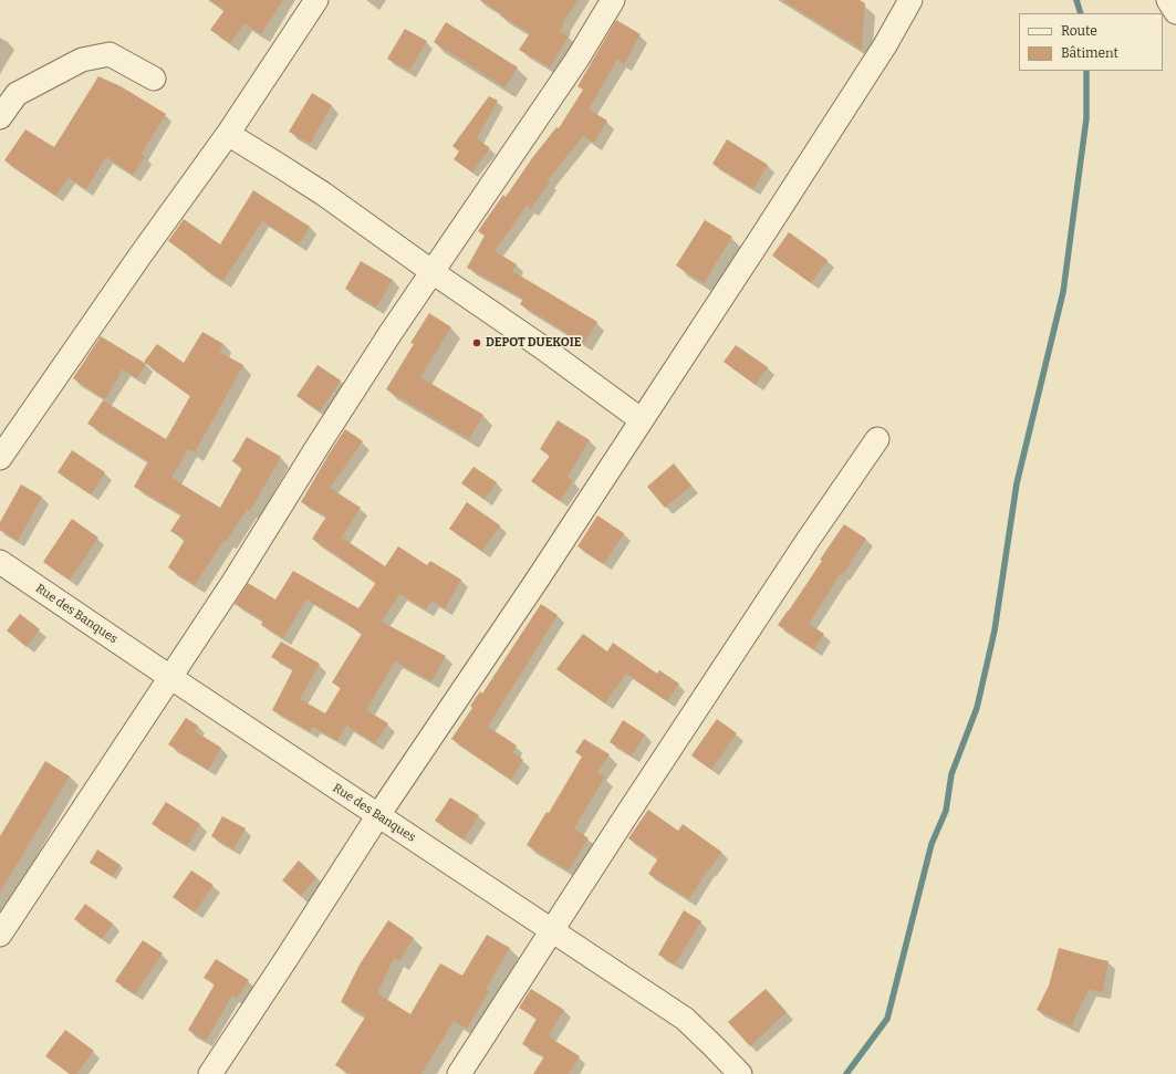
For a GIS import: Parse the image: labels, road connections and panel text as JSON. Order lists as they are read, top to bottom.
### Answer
{
  "streets": {
    "street": ["Rue des Banques"]
  },
  "places": ["DEPOT DUEKOIE"],
  "legend": ["Route", "Bâtiment"]
}
